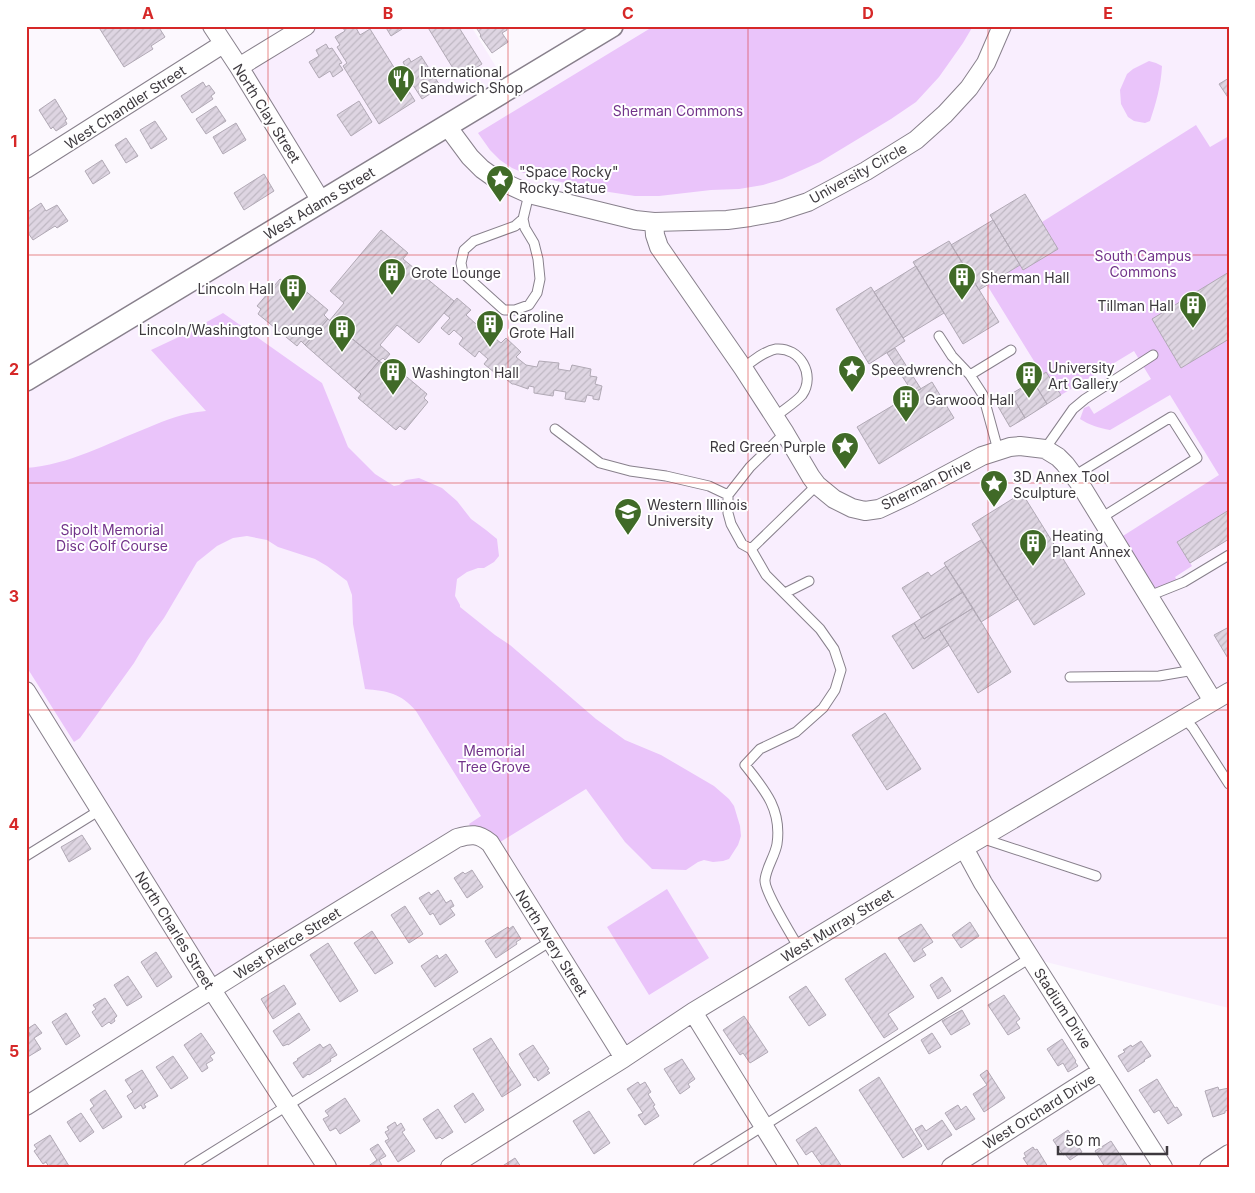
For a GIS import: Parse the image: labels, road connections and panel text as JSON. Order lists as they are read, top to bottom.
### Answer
{
  "streets": {
    "street": [
      "West Chandler Street",
      "North Clay Street",
      "University Circle",
      "West Adams Street",
      "Sherman Drive",
      "West Murray Street",
      "North Charles Street",
      "West Pierce Street",
      "North Avery Street",
      "Stadium Drive",
      "West Orchard Drive"
    ]
  },
  "crossings": [
    ["West Chandler Street", "North Clay Street"],
    ["North Clay Street", "West Adams Street"],
    ["University Circle", "West Adams Street"],
    ["University Circle", "Sherman Drive"],
    ["West Murray Street", "North Avery Street"],
    ["West Murray Street", "Stadium Drive"],
    ["North Charles Street", "West Pierce Street"],
    ["West Pierce Street", "North Avery Street"],
    ["Stadium Drive", "West Orchard Drive"]
  ],
  "parks": [
    "Sherman Commons",
    "South Campus Commons",
    "Sipolt Memorial Disc Golf Course",
    "Memorial Tree Grove"
  ],
  "places": {
    "restaurant": ["International Sandwich Shop"],
    "place": [
      "\"Space Rocky\" Rocky Statue",
      "Speedwrench",
      "Red Green Purple",
      "3D Annex Tool Sculpture"
    ],
    "building": [
      "Grote Lounge",
      "Sherman Hall",
      "Lincoln Hall",
      "Tillman Hall",
      "Caroline Grote Hall",
      "Lincoln/Washington Lounge",
      "Washington Hall",
      "University Art Gallery",
      "Garwood Hall",
      "Heating Plant Annex"
    ],
    "school or university": ["Western Illinois University"]
  },
  "scale_bar": "50 m",
  "grid": {
    "columns": [
      "A",
      "B",
      "C",
      "D",
      "E"
    ],
    "rows": [
      "1",
      "2",
      "3",
      "4",
      "5"
    ]
  }
}
